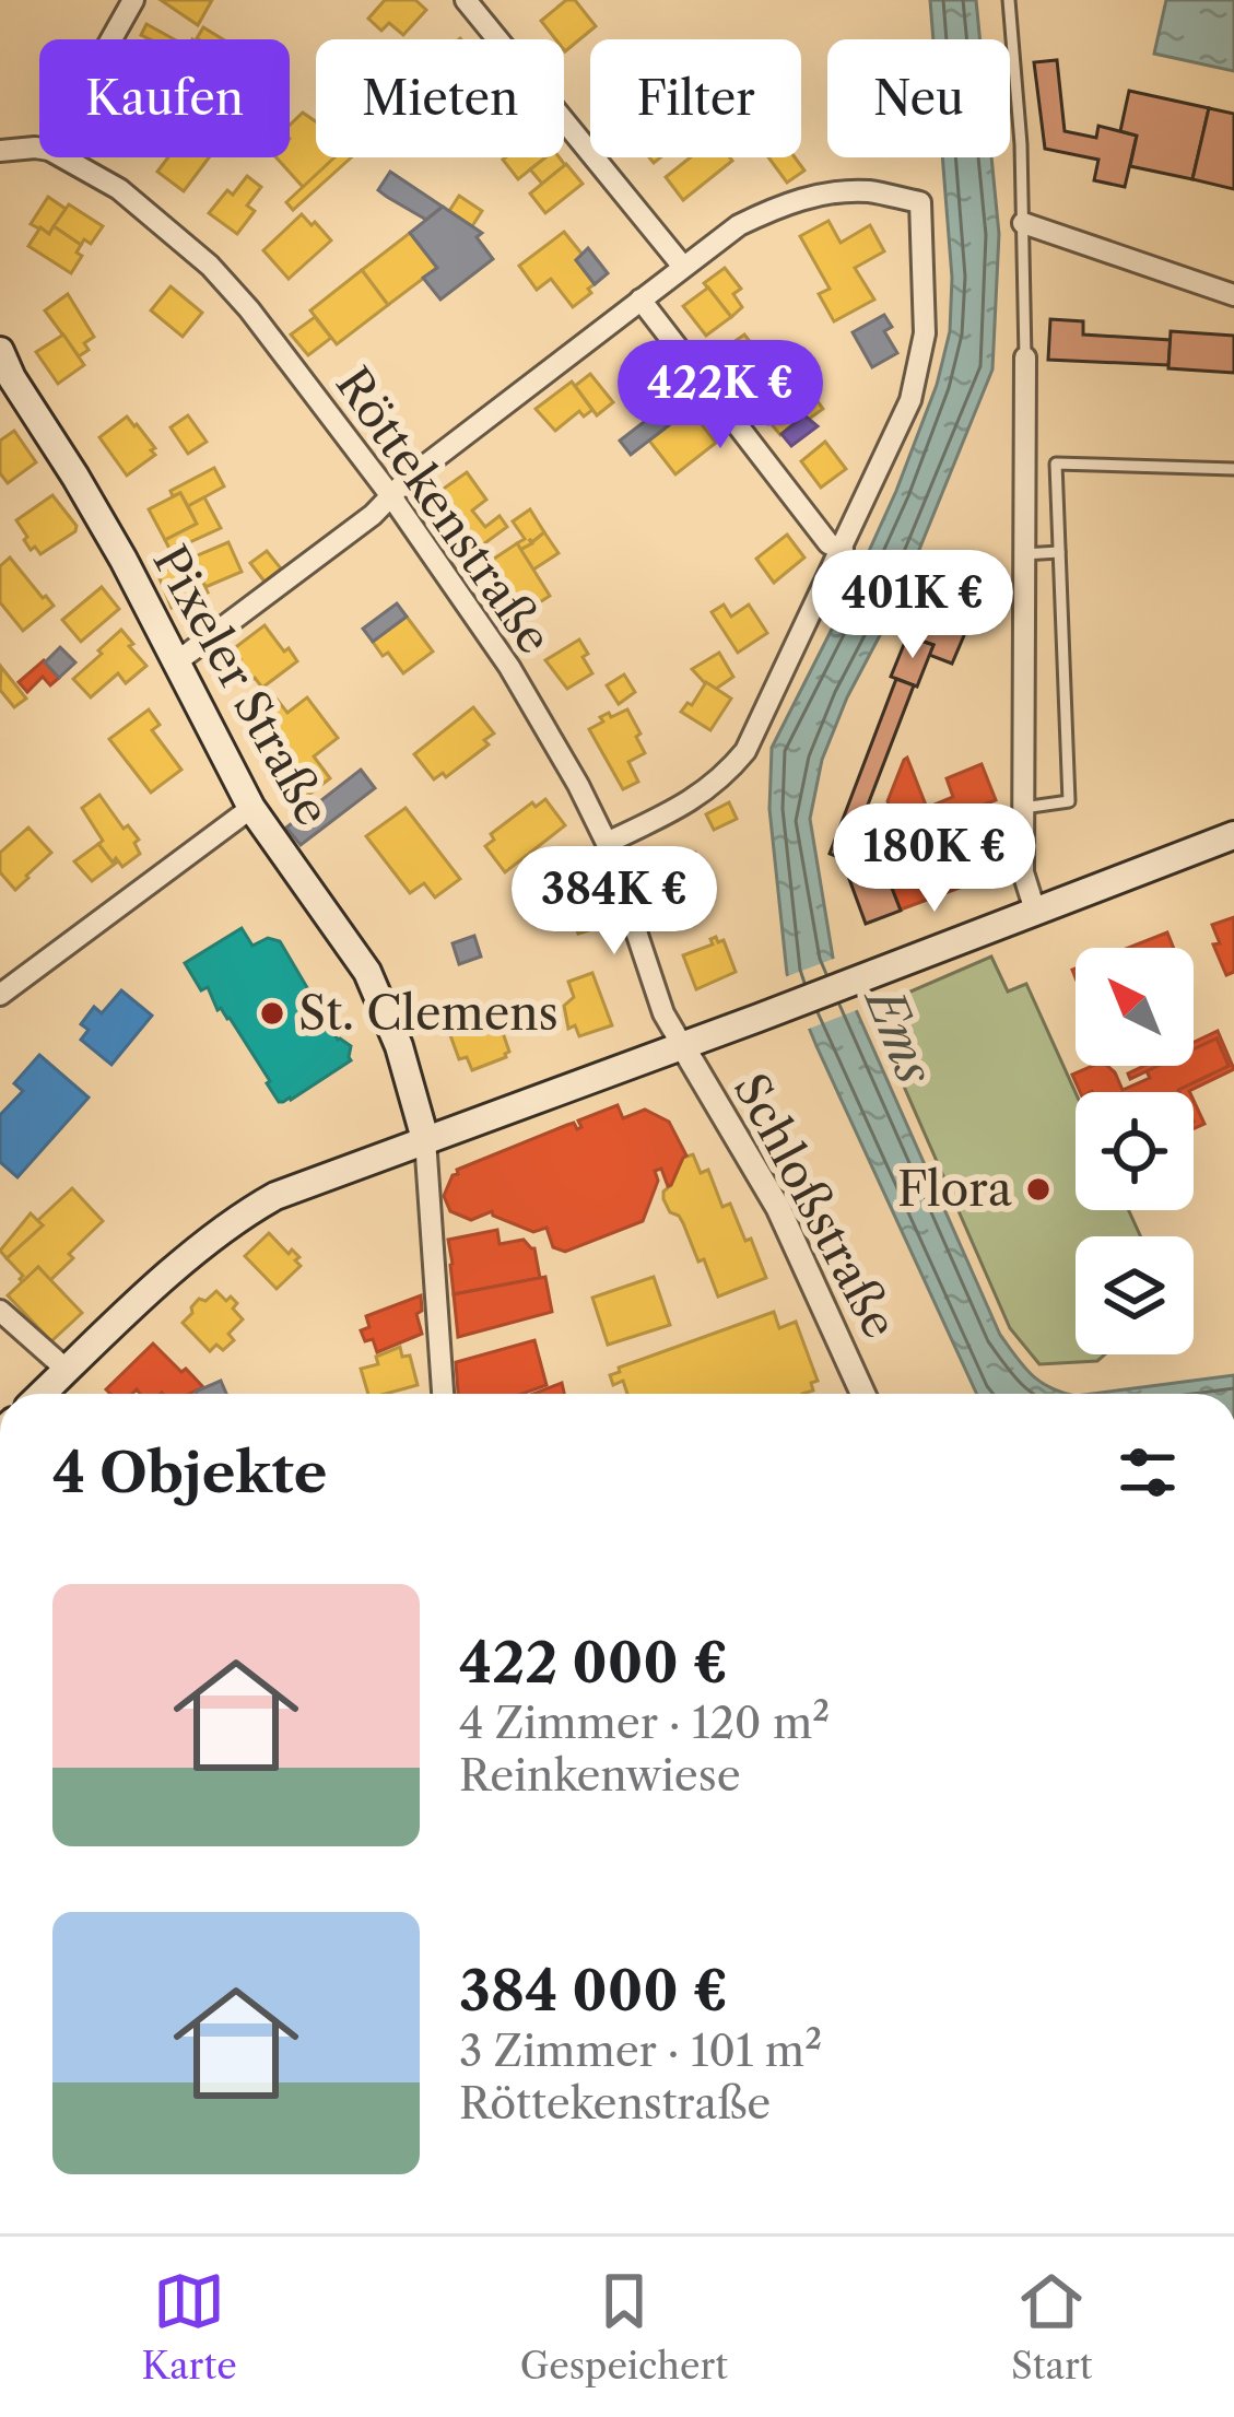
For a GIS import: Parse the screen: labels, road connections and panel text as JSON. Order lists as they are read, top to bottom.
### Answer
{
  "streets": {
    "main road": ["Pixeler Straße"],
    "street": ["Röttekenstraße", "Schloßstraße"]
  },
  "crossings": [
    ["Röttekenstraße", "Schloßstraße"]
  ],
  "water": ["Ems"],
  "places": ["St. Clemens", "Flora"],
  "north": "top left",
  "page": {
    "chip": [
      "Kaufen",
      "Mieten",
      "Filter",
      "Neu"
    ],
    "price": [
      "422K €",
      "401K €",
      "180K €",
      "384K €"
    ],
    "heading": "4 Objekte",
    "list": [
      {
        "name": "422 000 €",
        "note": "4 Zimmer · 120 m² · Reinkenwiese"
      },
      {
        "name": "384 000 €",
        "note": "3 Zimmer · 101 m² · Röttekenstraße"
      }
    ],
    "tabs": ["Karte", "Gespeichert", "Start"]
  }
}
